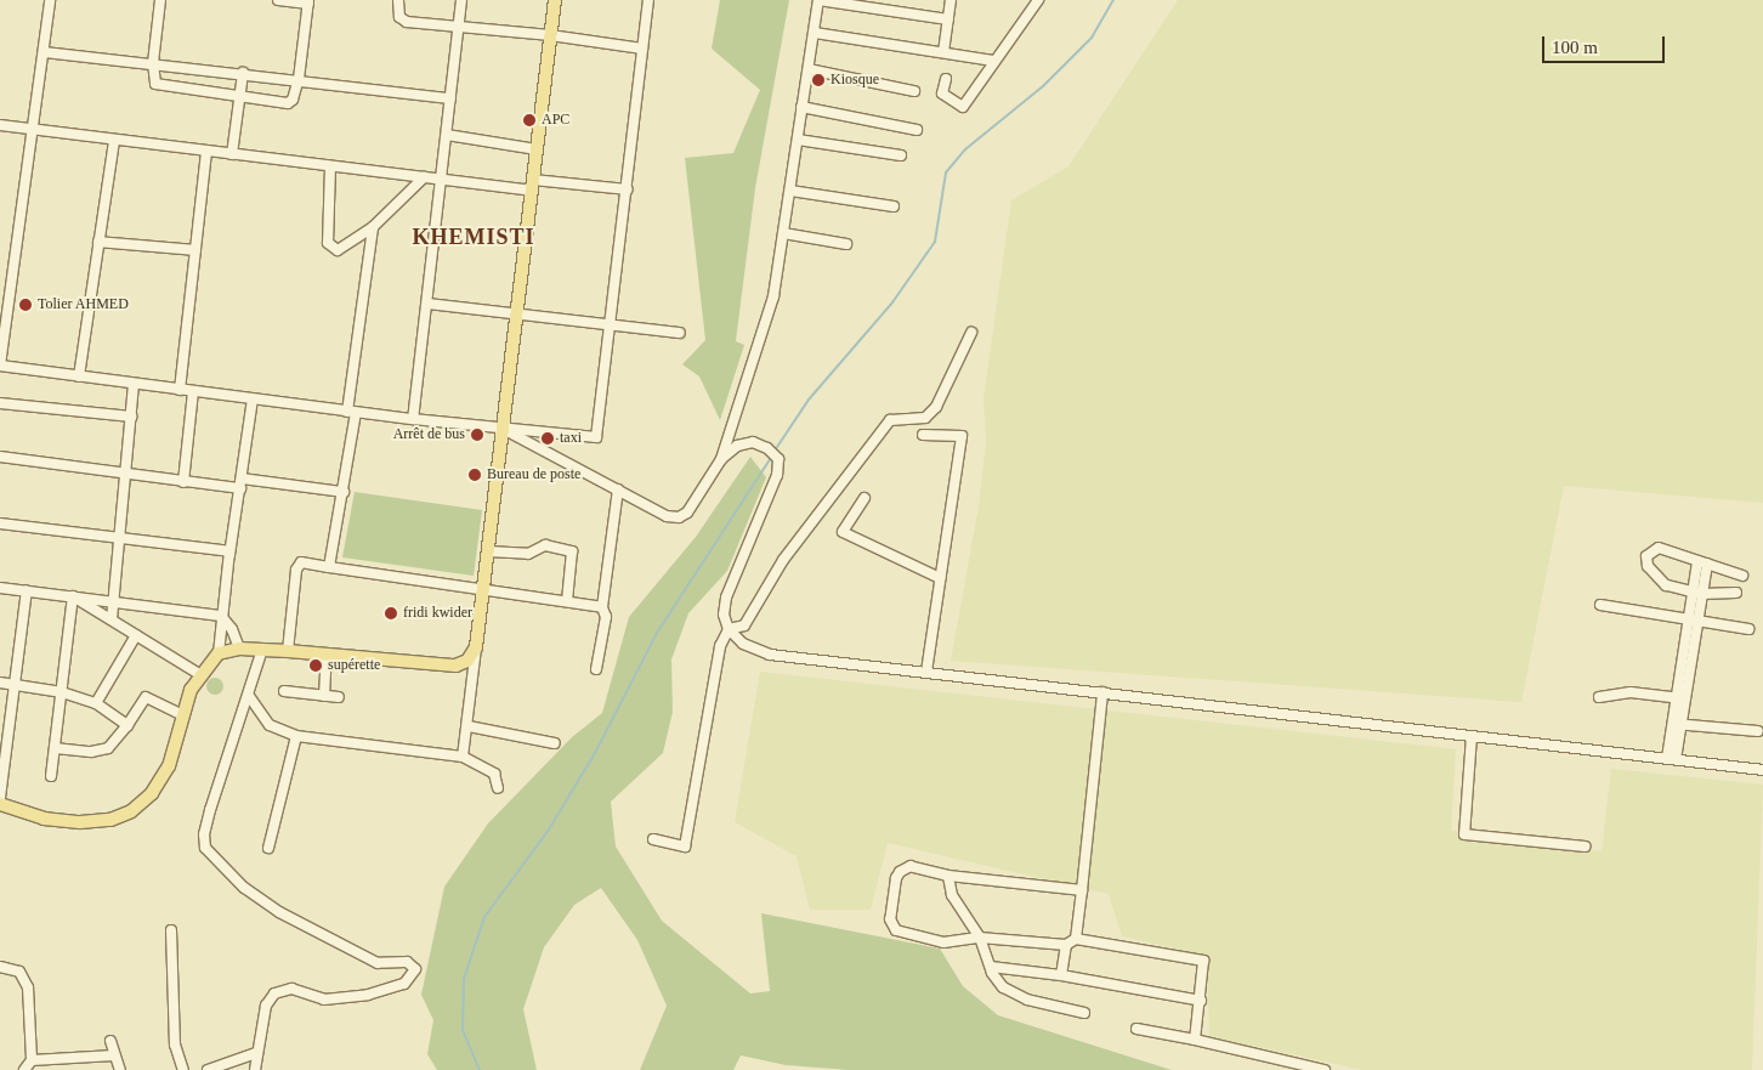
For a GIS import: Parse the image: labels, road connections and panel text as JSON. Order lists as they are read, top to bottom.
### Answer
{
  "districts": ["KHEMISTI"],
  "places": [
    "Kiosque",
    "APC",
    "Tolier AHMED",
    "Arrêt de bus",
    "taxi",
    "Bureau de poste",
    "fridi kwider",
    "supérette"
  ],
  "scale_bar": "100 m"
}
